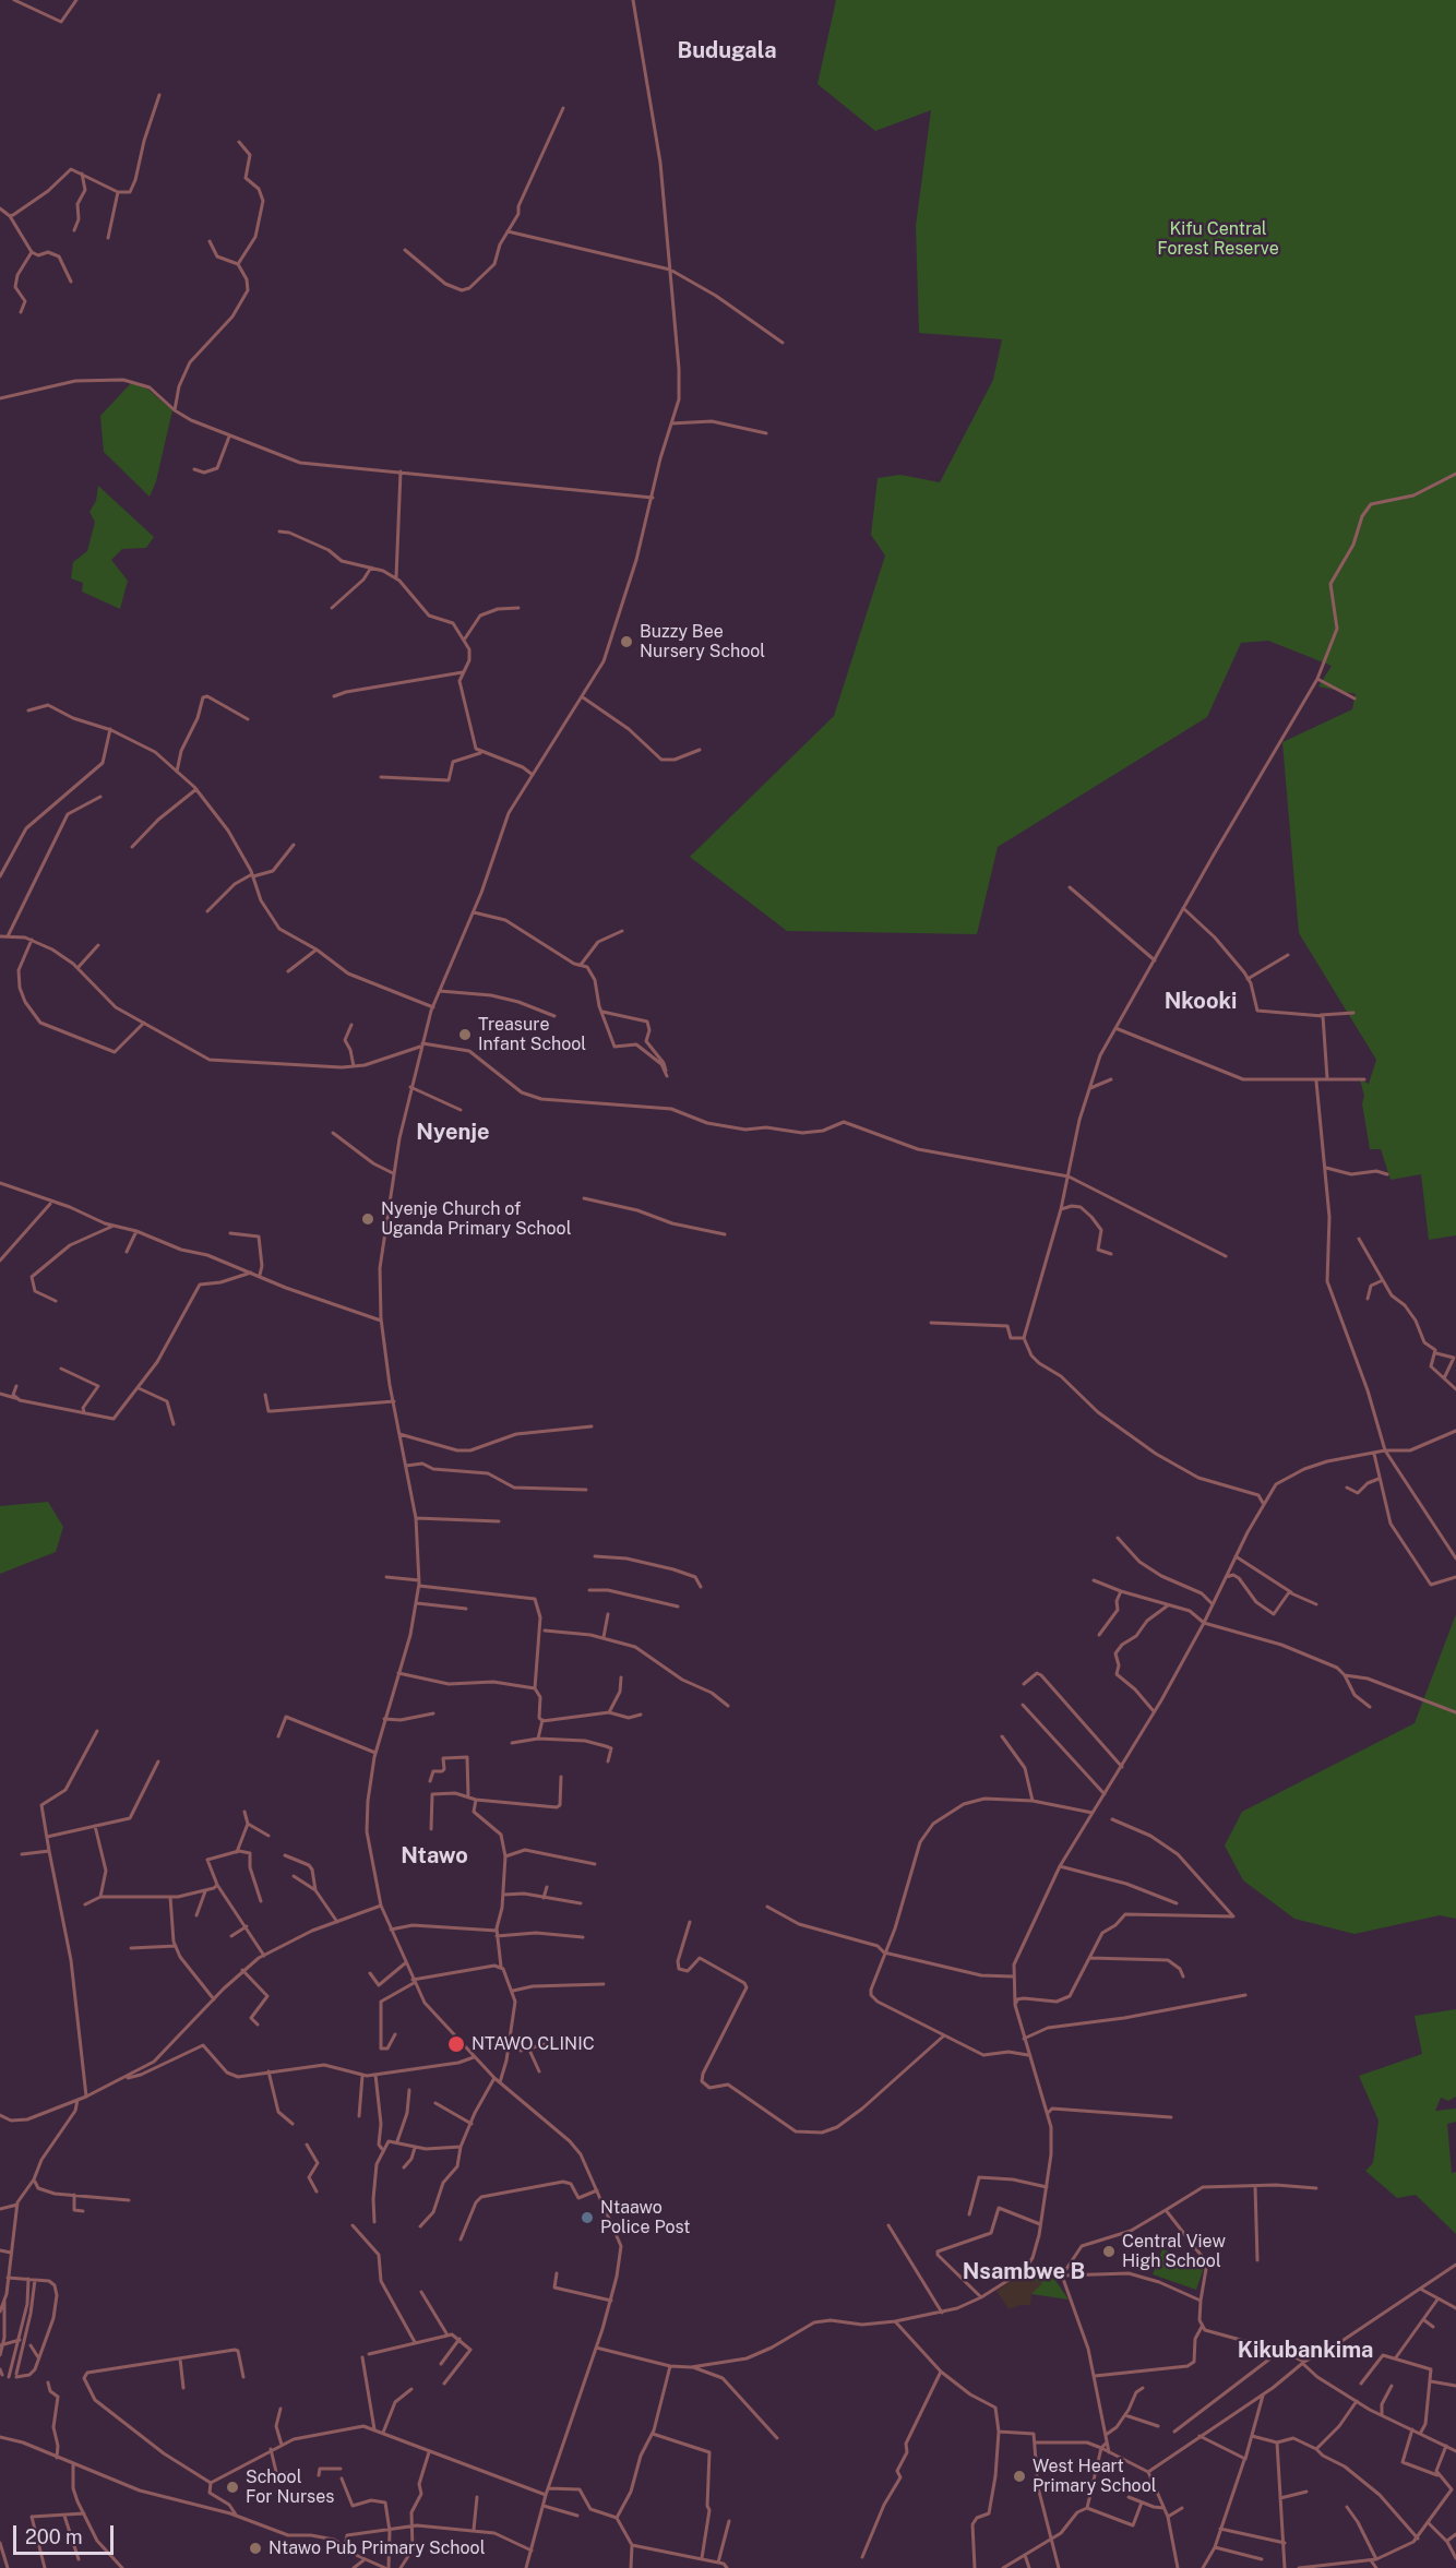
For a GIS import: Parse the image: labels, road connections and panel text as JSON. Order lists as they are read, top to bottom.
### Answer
{
  "districts": [
    "Budugala",
    "Nkooki",
    "Nyenje",
    "Ntawo",
    "Nsambwe B",
    "Kikubankima"
  ],
  "parks": ["Kifu Central Forest Reserve"],
  "places": [
    "Buzzy Bee Nursery School",
    "Treasure Infant School",
    "Nyenje Church of Uganda Primary School",
    "NTAWO CLINIC",
    "Ntaawo Police Post",
    "Central View High School",
    "West Heart Primary School",
    "School For Nurses",
    "Ntawo Pub Primary School"
  ],
  "scale_bar": "200 m"
}
